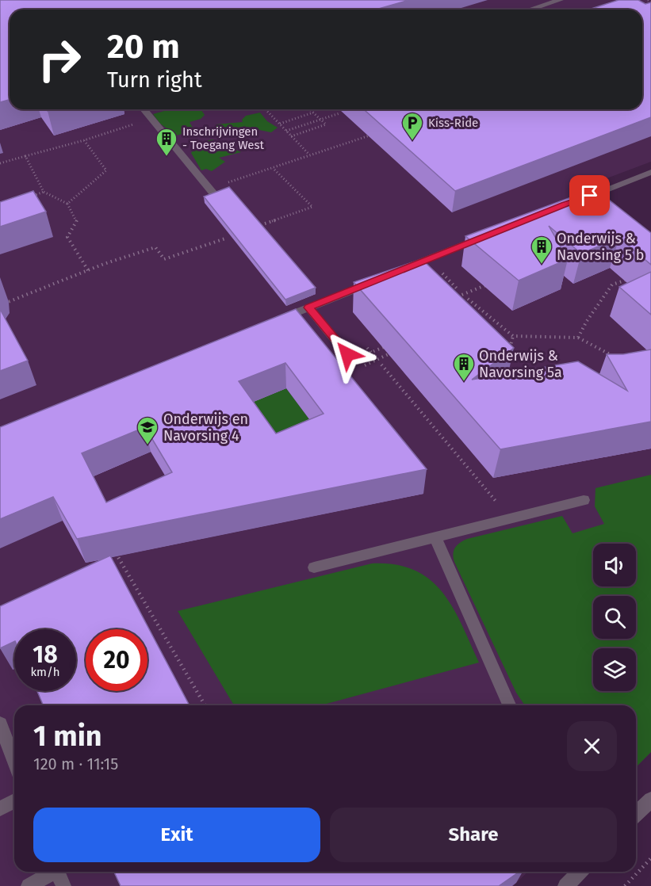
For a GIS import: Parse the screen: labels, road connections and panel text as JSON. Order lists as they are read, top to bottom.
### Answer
{
  "places": {
    "parking": ["Kiss-Ride"],
    "building": ["Inschrijvingen - Toegang West", "Onderwijs & Navorsing 5 b", "Onderwijs & Navorsing 5a"],
    "school or university": ["Onderwijs en Navorsing 4"]
  },
  "page": {
    "turn": ["20 m", "Turn right"],
    "speed": "18 km/h",
    "limit": "20",
    "heading": ["1 min", "120 m · 11:15"],
    "buttons": ["Exit", "Share"]
  }
}
